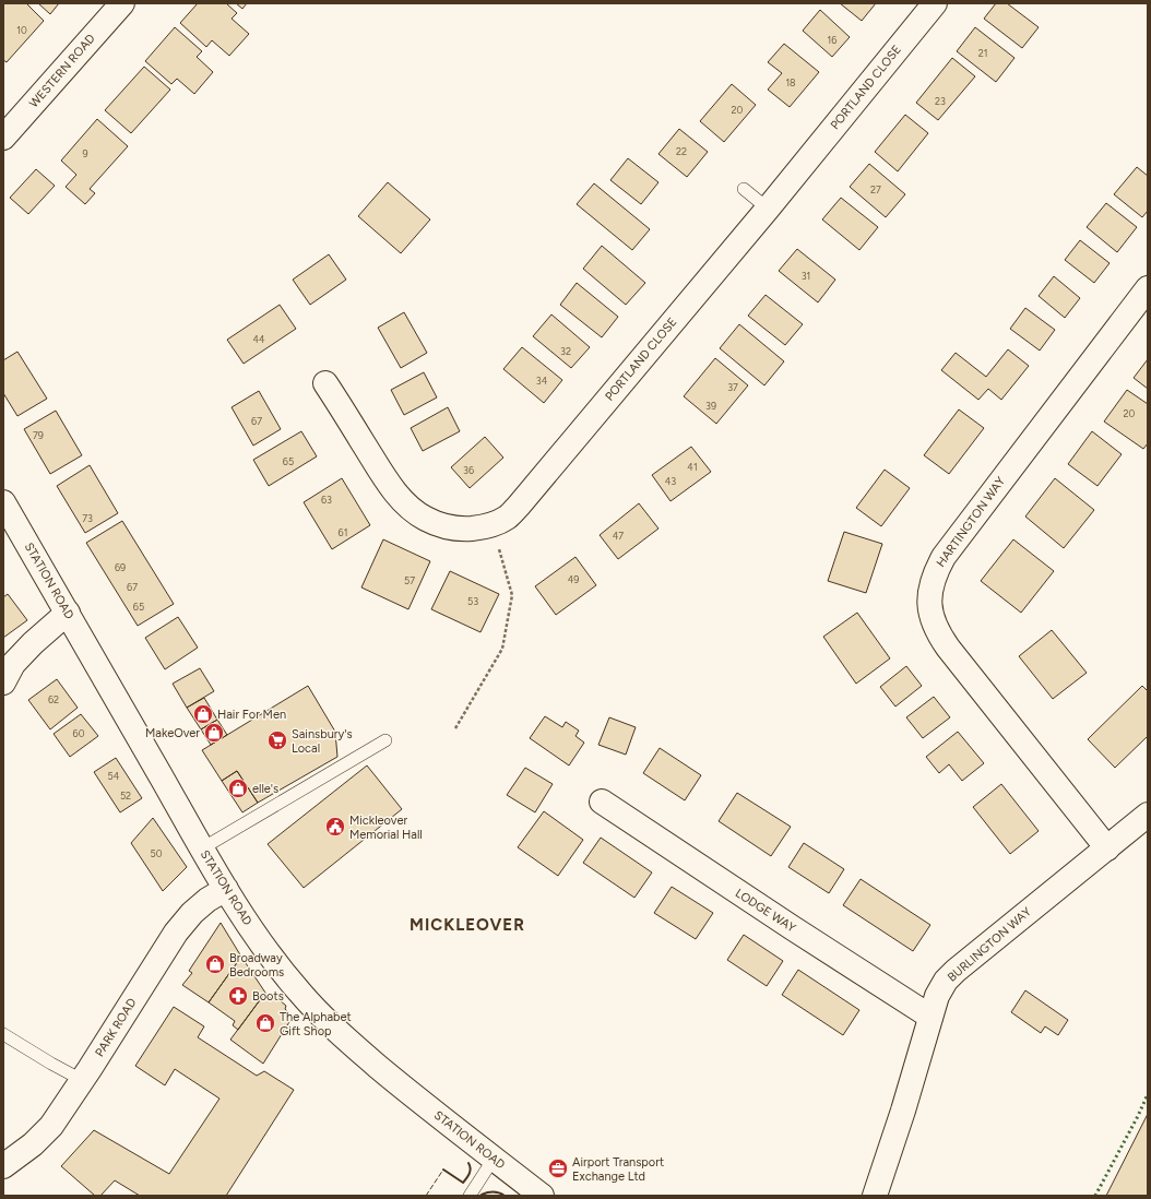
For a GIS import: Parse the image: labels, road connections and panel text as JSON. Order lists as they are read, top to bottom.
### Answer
{
  "streets": {
    "street": [
      "WESTERN ROAD",
      "PORTLAND CLOSE",
      "HARTINGTON WAY",
      "STATION ROAD",
      "LODGE WAY",
      "BURLINGTON WAY",
      "PARK ROAD"
    ]
  },
  "crossings": [
    ["HARTINGTON WAY", "BURLINGTON WAY"],
    ["STATION ROAD", "PARK ROAD"],
    ["LODGE WAY", "BURLINGTON WAY"]
  ],
  "districts": ["MICKLEOVER"],
  "places": {
    "shop": [
      "Hair For Men",
      "MakeOver",
      "elle's",
      "Broadway Bedrooms",
      "The Alphabet Gift Shop"
    ],
    "supermarket": ["Sainsbury's Local"],
    "public building": ["Mickleover Memorial Hall"],
    "pharmacy": ["Boots"],
    "office": ["Airport Transport Exchange Ltd"]
  },
  "house_numbers": [
    "10",
    "16",
    "21",
    "18",
    "23",
    "20",
    "22",
    "9",
    "27",
    "31",
    "44",
    "32",
    "34",
    "37",
    "39",
    "20",
    "67",
    "79",
    "65",
    "41",
    "36",
    "43",
    "63",
    "73",
    "61",
    "47",
    "69",
    "49",
    "57",
    "67",
    "53",
    "65",
    "62",
    "60",
    "54",
    "52",
    "50"
  ]
}
